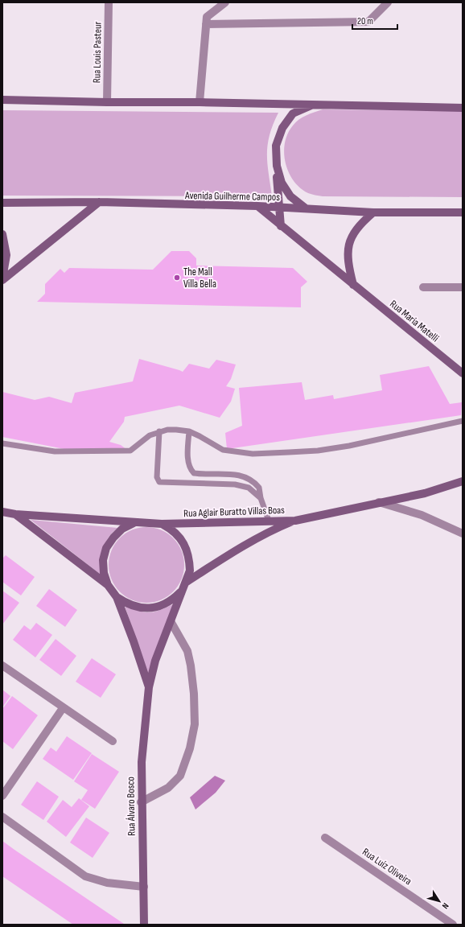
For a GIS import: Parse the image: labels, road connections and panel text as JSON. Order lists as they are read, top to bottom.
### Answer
{
  "streets": {
    "main road": [
      "Avenida Guilherme Campos",
      "Rua Maria Matelli",
      "Rua Aglair Buratto Villas Boas",
      "Rua Álvaro Bosco"
    ],
    "street": ["Rua Louis Pasteur", "Rua Luíz Oliveira"]
  },
  "crossings": [
    ["Avenida Guilherme Campos", "Rua Maria Matelli"],
    ["Rua Aglair Buratto Villas Boas", "Rua Álvaro Bosco"]
  ],
  "places": ["The Mall Villa Bella"],
  "scale_bar": "20 m",
  "north": "bottom right"
}
